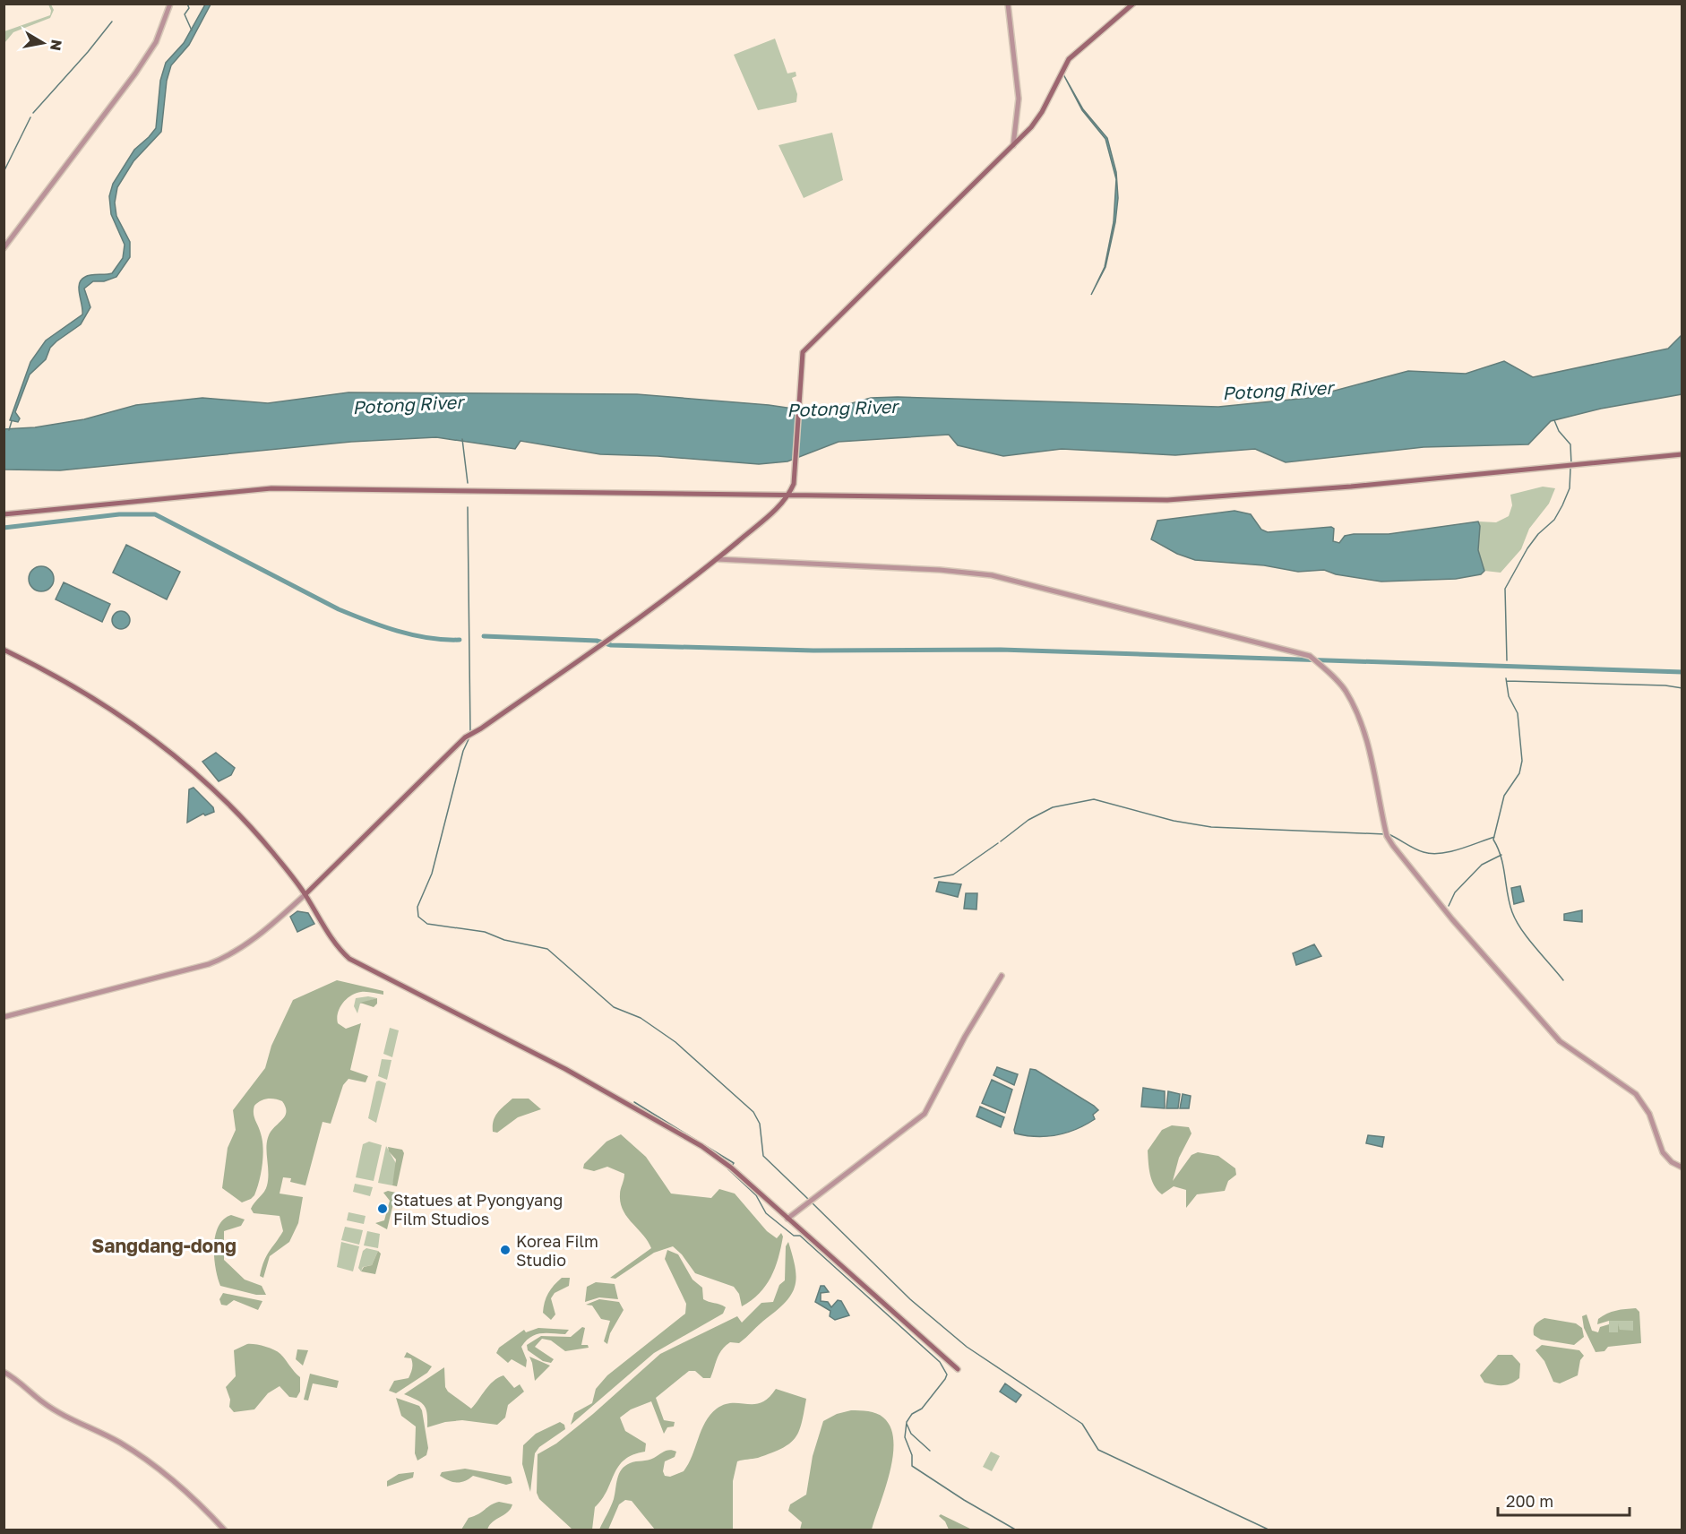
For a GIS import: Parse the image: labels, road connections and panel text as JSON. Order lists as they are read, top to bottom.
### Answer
{
  "districts": ["Sangdang-dong"],
  "water": ["Potong River"],
  "places": ["Statues at Pyongyang Film Studios", "Korea Film Studio"],
  "scale_bar": "200 m",
  "north": "right"
}
